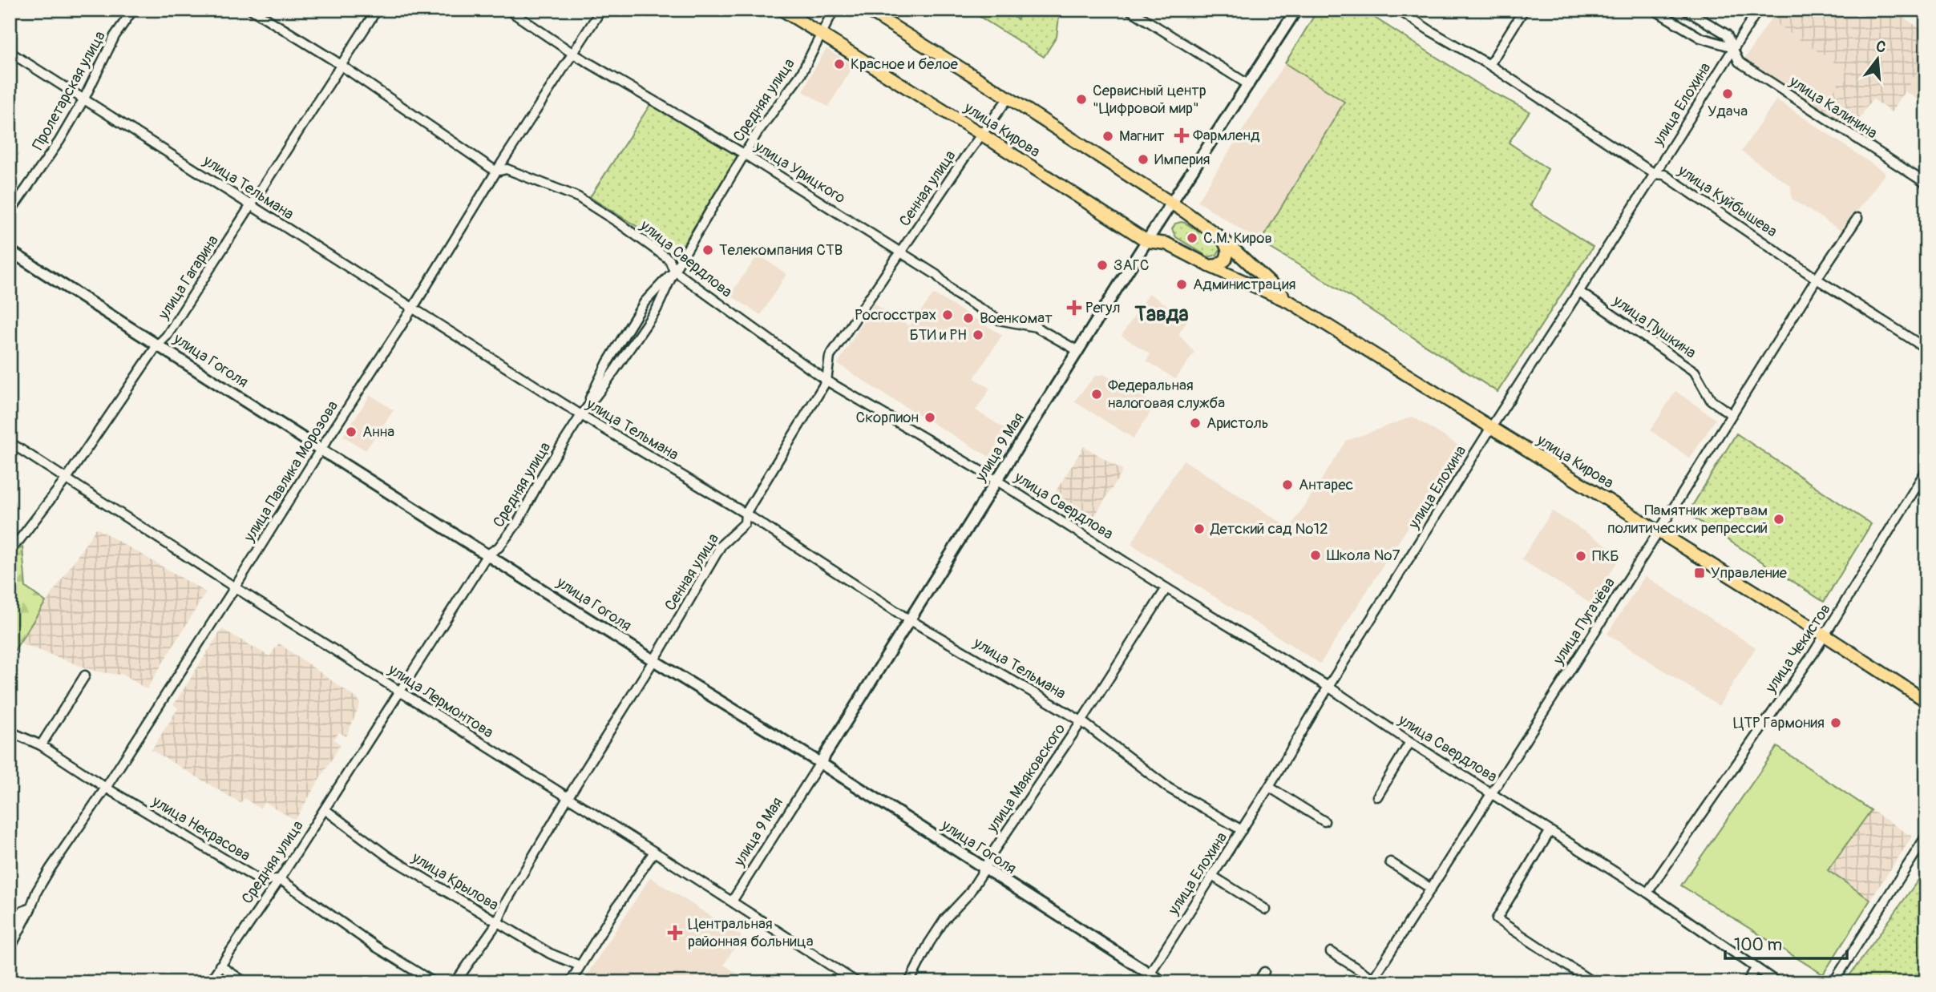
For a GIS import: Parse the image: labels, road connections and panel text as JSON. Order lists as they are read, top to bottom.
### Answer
{
  "streets": {
    "main road": ["улица Кирова"],
    "street": [
      "Пролетарская улица",
      "Средняя улица",
      "улица Елохина",
      "улица Калинина",
      "улица Урицкого",
      "улица Тельмана",
      "Сенная улица",
      "улица Куйбышева",
      "улица Свердлова",
      "улица Гагарина",
      "улица Пушкина",
      "улица Гоголя",
      "улица 9 Мая",
      "улица Павлика Морозова",
      "улица Пугачёва",
      "улица Чекистов",
      "улица Лермонтова",
      "улица Маяковского",
      "улица Некрасова",
      "улица Крылова"
    ]
  },
  "crossings": [
    ["Пролетарская улица", "улица Тельмана"],
    ["Средняя улица", "улица Кирова"],
    ["Средняя улица", "улица Урицкого"],
    ["Средняя улица", "улица Тельмана"],
    ["Средняя улица", "улица Свердлова"],
    ["Средняя улица", "улица Гоголя"],
    ["Средняя улица", "улица Лермонтова"],
    ["Средняя улица", "улица Некрасова"],
    ["Средняя улица", "улица Крылова"],
    ["улица Елохина", "улица Калинина"],
    ["улица Елохина", "улица Кирова"],
    ["улица Елохина", "улица Тельмана"],
    ["улица Елохина", "улица Куйбышева"],
    ["улица Елохина", "улица Свердлова"],
    ["улица Елохина", "улица Пушкина"],
    ["улица Елохина", "улица Гоголя"],
    ["улица Кирова", "Сенная улица"],
    ["улица Кирова", "улица 9 Мая"],
    ["улица Кирова", "улица Пугачёва"],
    ["улица Кирова", "улица Чекистов"],
    ["улица Урицкого", "Сенная улица"],
    ["улица Урицкого", "улица 9 Мая"],
    ["улица Урицкого", "улица Павлика Морозова"],
    ["улица Тельмана", "Сенная улица"],
    ["улица Тельмана", "улица Гагарина"],
    ["улица Тельмана", "улица 9 Мая"],
    ["улица Тельмана", "улица Павлика Морозова"],
    ["улица Тельмана", "улица Маяковского"],
    ["Сенная улица", "улица Свердлова"],
    ["Сенная улица", "улица Гоголя"],
    ["Сенная улица", "улица Лермонтова"],
    ["Сенная улица", "улица Крылова"],
    ["улица Куйбышева", "улица Пугачёва"],
    ["улица Свердлова", "улица Гагарина"],
    ["улица Свердлова", "улица 9 Мая"],
    ["улица Свердлова", "улица Павлика Морозова"],
    ["улица Свердлова", "улица Пугачёва"],
    ["улица Свердлова", "улица Чекистов"],
    ["улица Свердлова", "улица Маяковского"],
    ["улица Гагарина", "улица Гоголя"],
    ["улица Гагарина", "улица Лермонтова"],
    ["улица Пушкина", "улица Пугачёва"],
    ["улица Гоголя", "улица 9 Мая"],
    ["улица Гоголя", "улица Павлика Морозова"],
    ["улица Гоголя", "улица Маяковского"],
    ["улица 9 Мая", "улица Лермонтова"],
    ["улица Павлика Морозова", "улица Лермонтова"],
    ["улица Павлика Морозова", "улица Некрасова"]
  ],
  "districts": ["Тавда"],
  "places": {
    "other": [
      "Красное и белое",
      "Удача",
      "Сервисный центр \"Цифровой мир\"",
      "Магнит",
      "Империя",
      "С.М. Киров",
      "Телекомпания СТВ",
      "ЗАГС",
      "Администрация",
      "Росгосстрах",
      "Военкомат",
      "БТИ и РН",
      "Федеральная налоговая служба",
      "Скорпион",
      "Аристоль",
      "Анна",
      "Антарес",
      "Памятник жертвам политических репрессий",
      "Детский сад №12",
      "Школа №7",
      "ПКБ",
      "ЦТР Гармония"
    ],
    "health": ["Фармленд", "Регул", "Центральная районная больница"],
    "transit": ["Управление"]
  },
  "scale_bar": "100 m",
  "north": "top"
}
